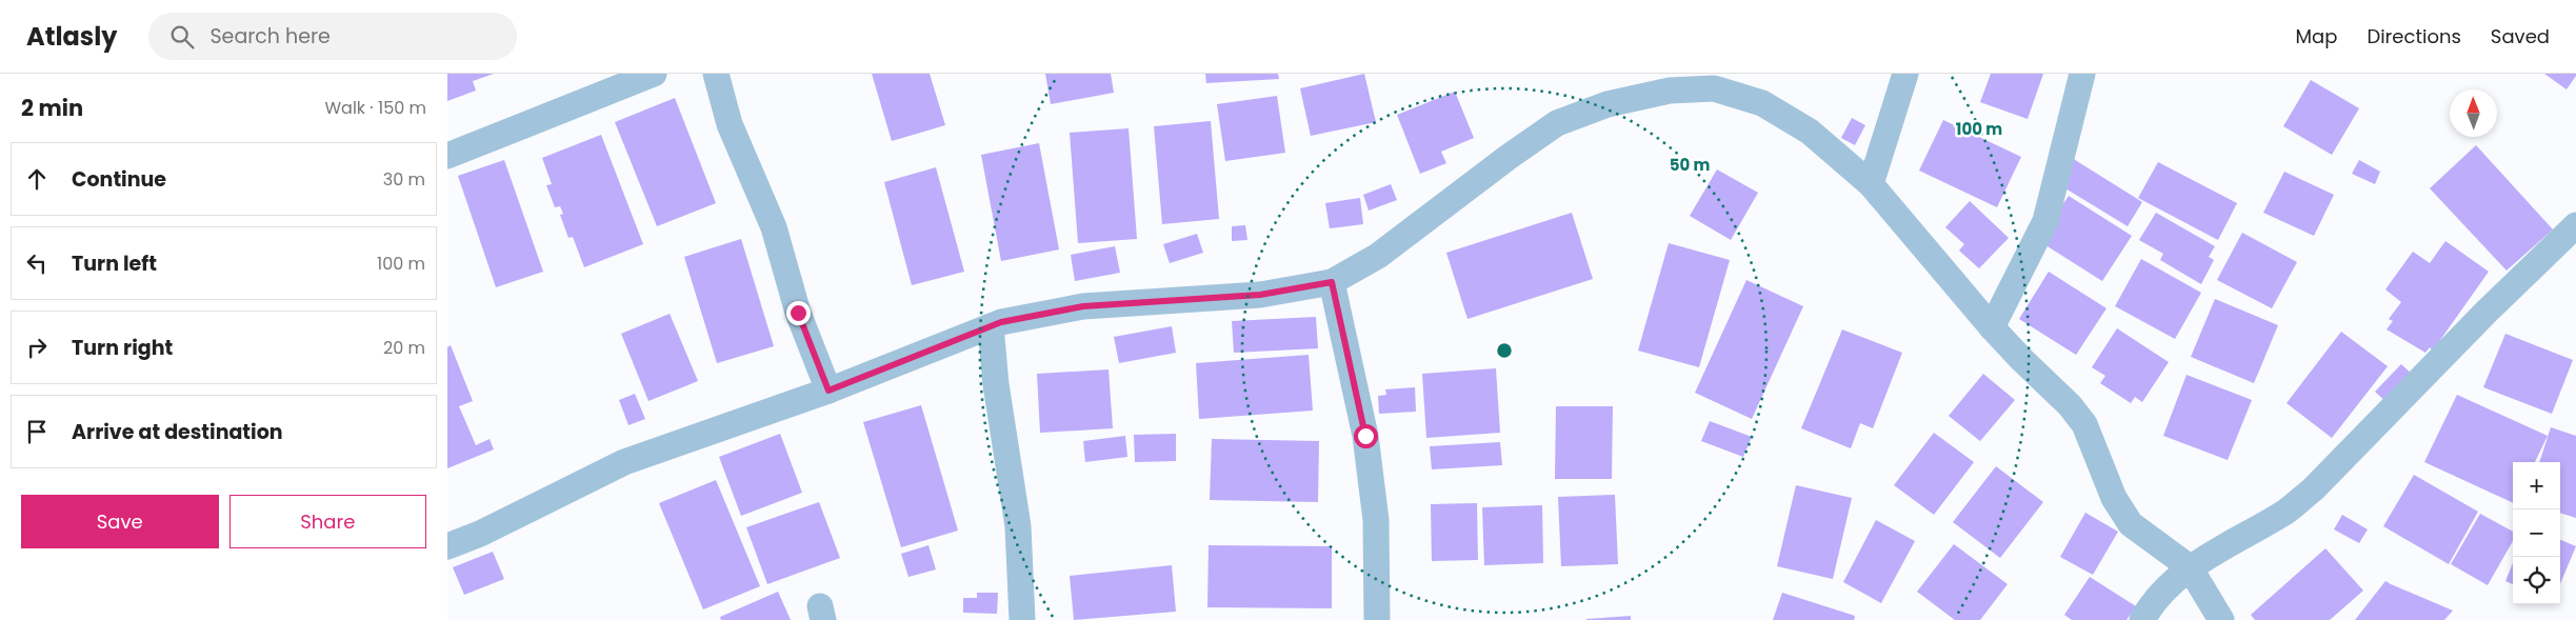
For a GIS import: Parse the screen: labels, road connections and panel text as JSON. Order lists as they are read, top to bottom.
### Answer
{
  "north": "top",
  "page": {
    "header": "Atlasly",
    "search": "Search here",
    "nav": ["Map", "Directions", "Saved"],
    "heading": ["2 min", "Walk · 150 m"],
    "list": [
      ["Continue", "30 m"],
      ["Turn left", "100 m"],
      ["Turn right", "20 m"],
      "Arrive at destination"
    ],
    "map_buttons": ["+", "−"],
    "buttons": ["Save", "Share"]
  },
  "rings": ["100 m", "50 m"]
}
